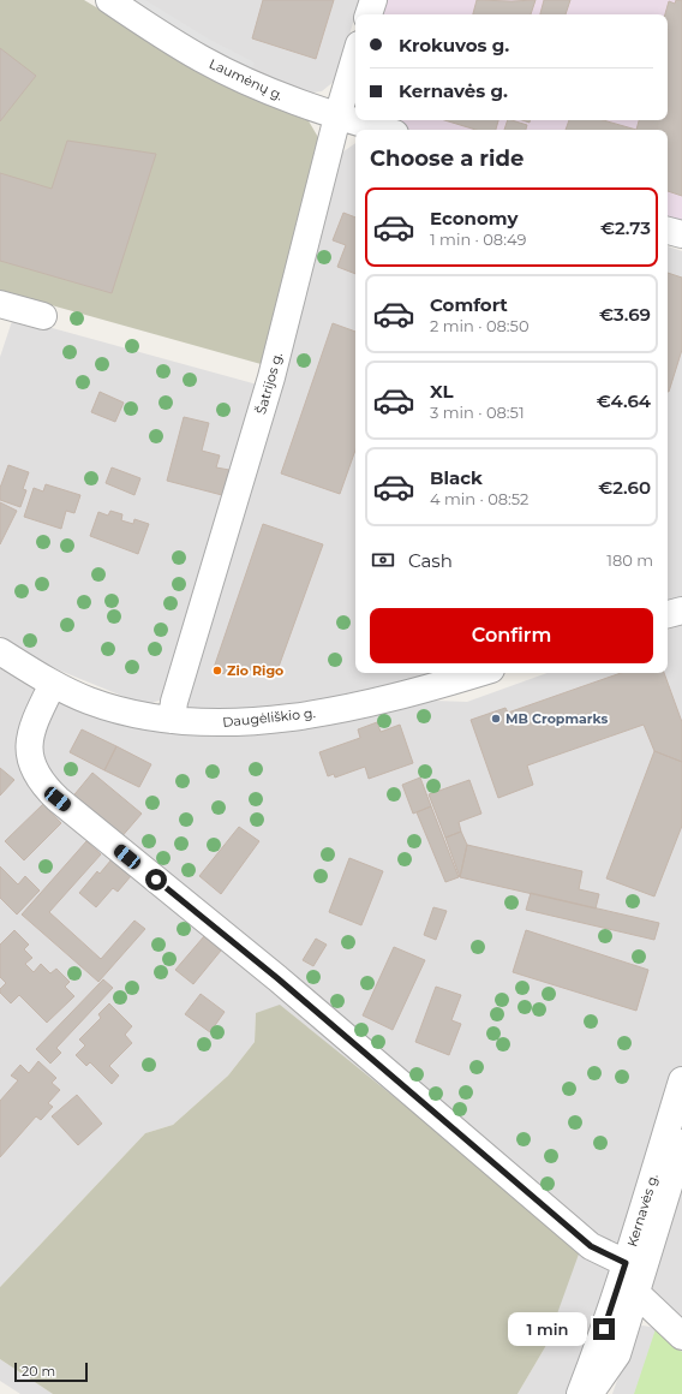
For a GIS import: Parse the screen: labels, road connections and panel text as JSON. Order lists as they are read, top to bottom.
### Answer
{
  "streets": {
    "street": [
      "Laumėnų g.",
      "Šatrijos g.",
      "Daugėliškio g.",
      "Kernavės g."
    ]
  },
  "crossings": [
    ["Laumėnų g.", "Šatrijos g."],
    ["Šatrijos g.", "Daugėliškio g."]
  ],
  "places": ["Zio Rigo", "MB Cropmarks"],
  "scale_bar": "20 m",
  "page": {
    "banner": ["Krokuvos g.", "Kernavės g."],
    "heading": "Choose a ride",
    "list": [
      {
        "name": "Economy",
        "note": "1 min · 08:49",
        "value": "€2.73"
      },
      {
        "name": "Comfort",
        "note": "2 min · 08:50",
        "value": "€3.69"
      },
      {
        "name": "XL",
        "note": "3 min · 08:51",
        "value": "€4.64"
      },
      {
        "name": "Black",
        "note": "4 min · 08:52",
        "value": "€2.60"
      }
    ],
    "pay": ["Cash", "180 m"],
    "buttons": "Confirm",
    "bubble": "1 min",
    "scale": "20 m"
  }
}
